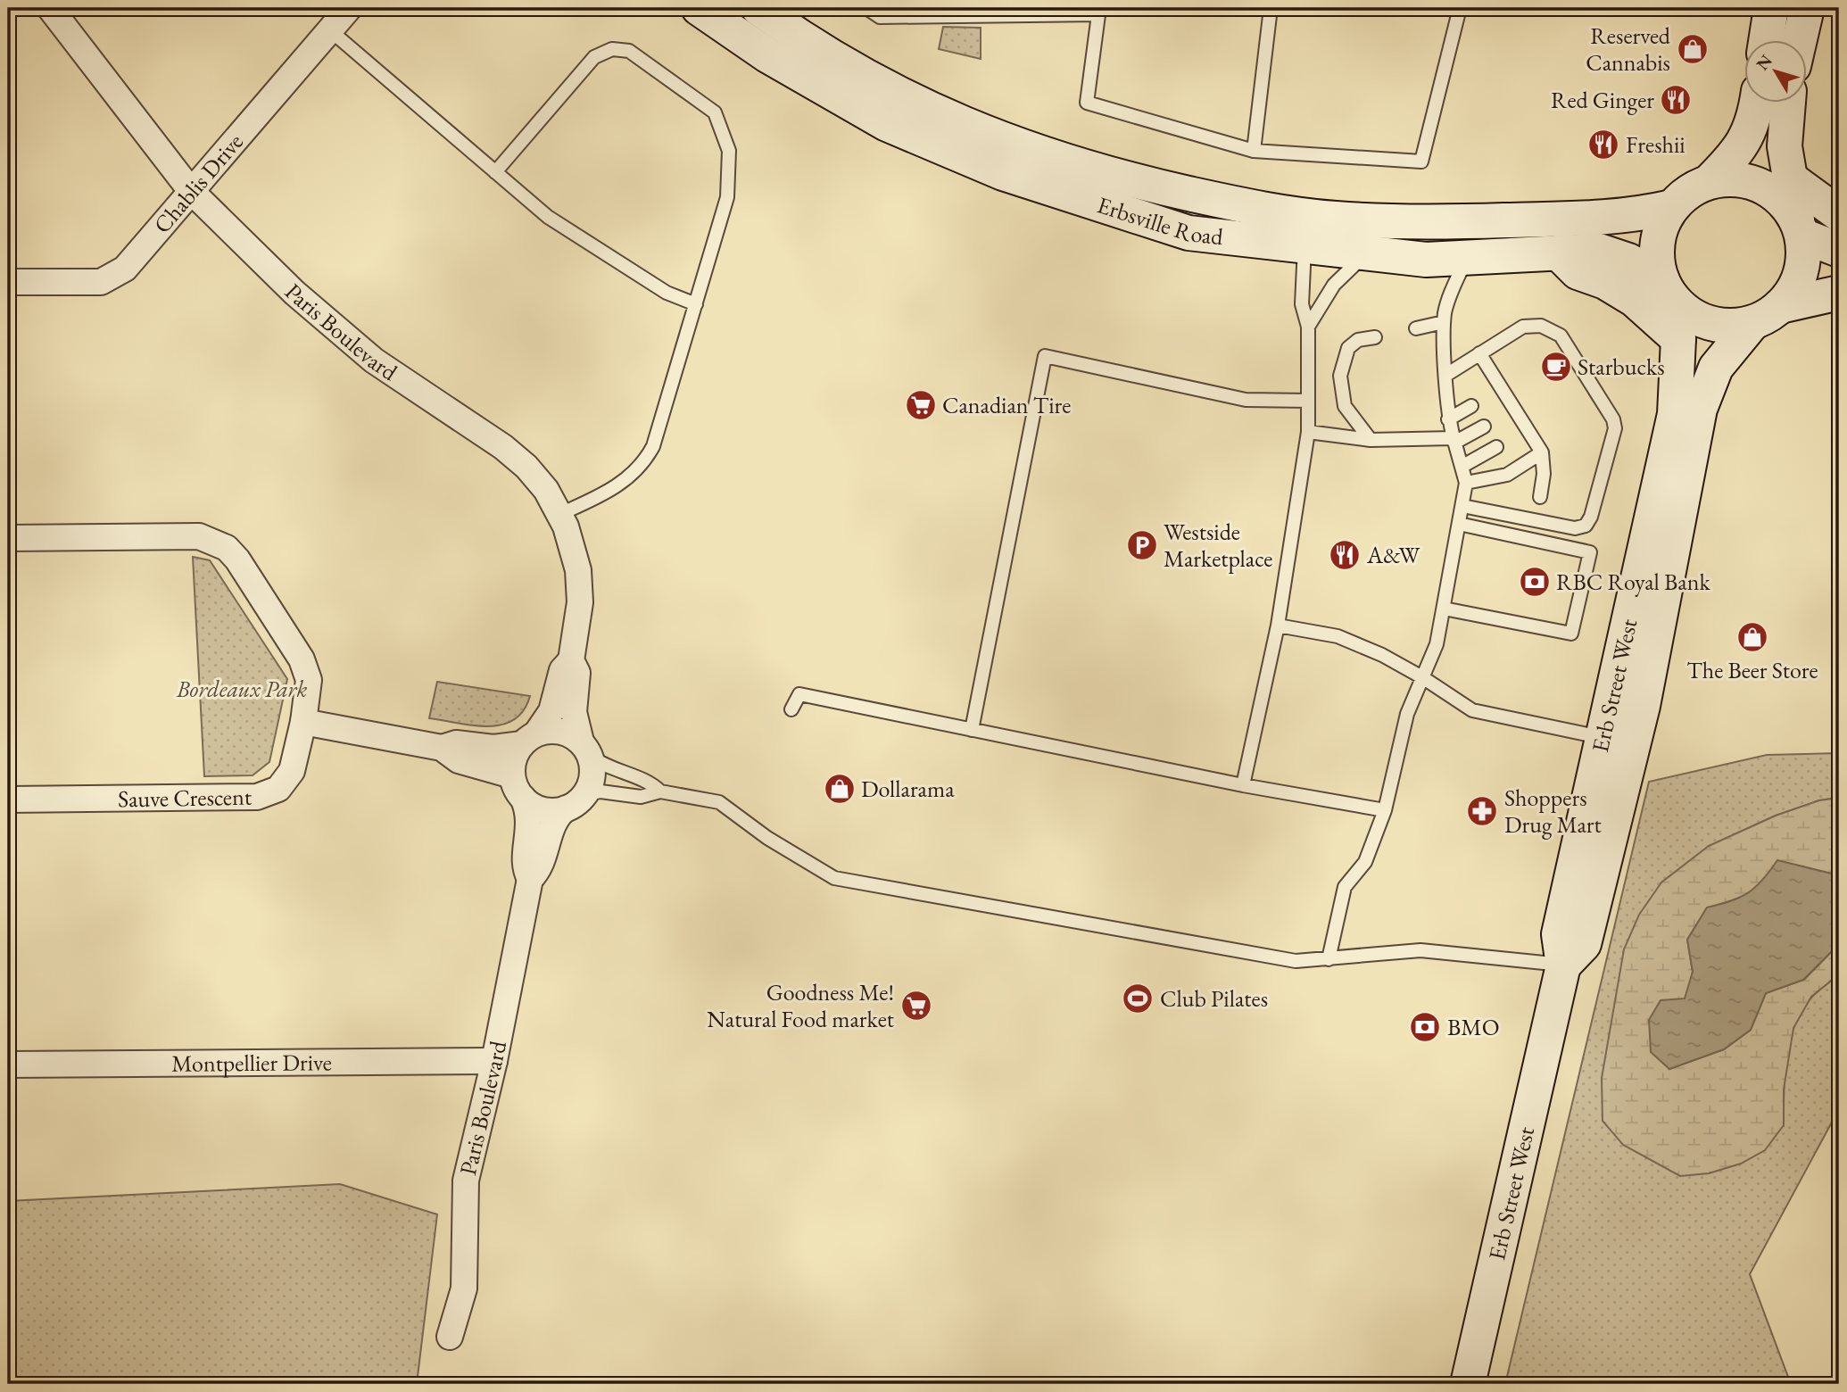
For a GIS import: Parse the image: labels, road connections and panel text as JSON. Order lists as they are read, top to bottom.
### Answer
{
  "streets": {
    "main road": ["Erbsville Road", "Erb Street West"],
    "street": [
      "Chablis Drive",
      "Paris Boulevard",
      "Sauve Crescent",
      "Montpellier Drive"
    ]
  },
  "crossings": [
    ["Chablis Drive", "Paris Boulevard"],
    ["Erbsville Road", "Erb Street West"],
    ["Paris Boulevard", "Montpellier Drive"]
  ],
  "parks": ["Bordeaux Park"],
  "places": {
    "shop": ["Reserved Cannabis", "The Beer Store", "Dollarama"],
    "restaurant": ["Red Ginger", "Freshii", "A&W"],
    "cafe": ["Starbucks"],
    "supermarket": ["Canadian Tire", "Goodness Me! Natural Food market"],
    "parking": ["Westside Marketplace"],
    "bank": ["RBC Royal Bank", "BMO"],
    "pharmacy": ["Shoppers Drug Mart"],
    "sports": ["Club Pilates"]
  },
  "north": "top left"
}
